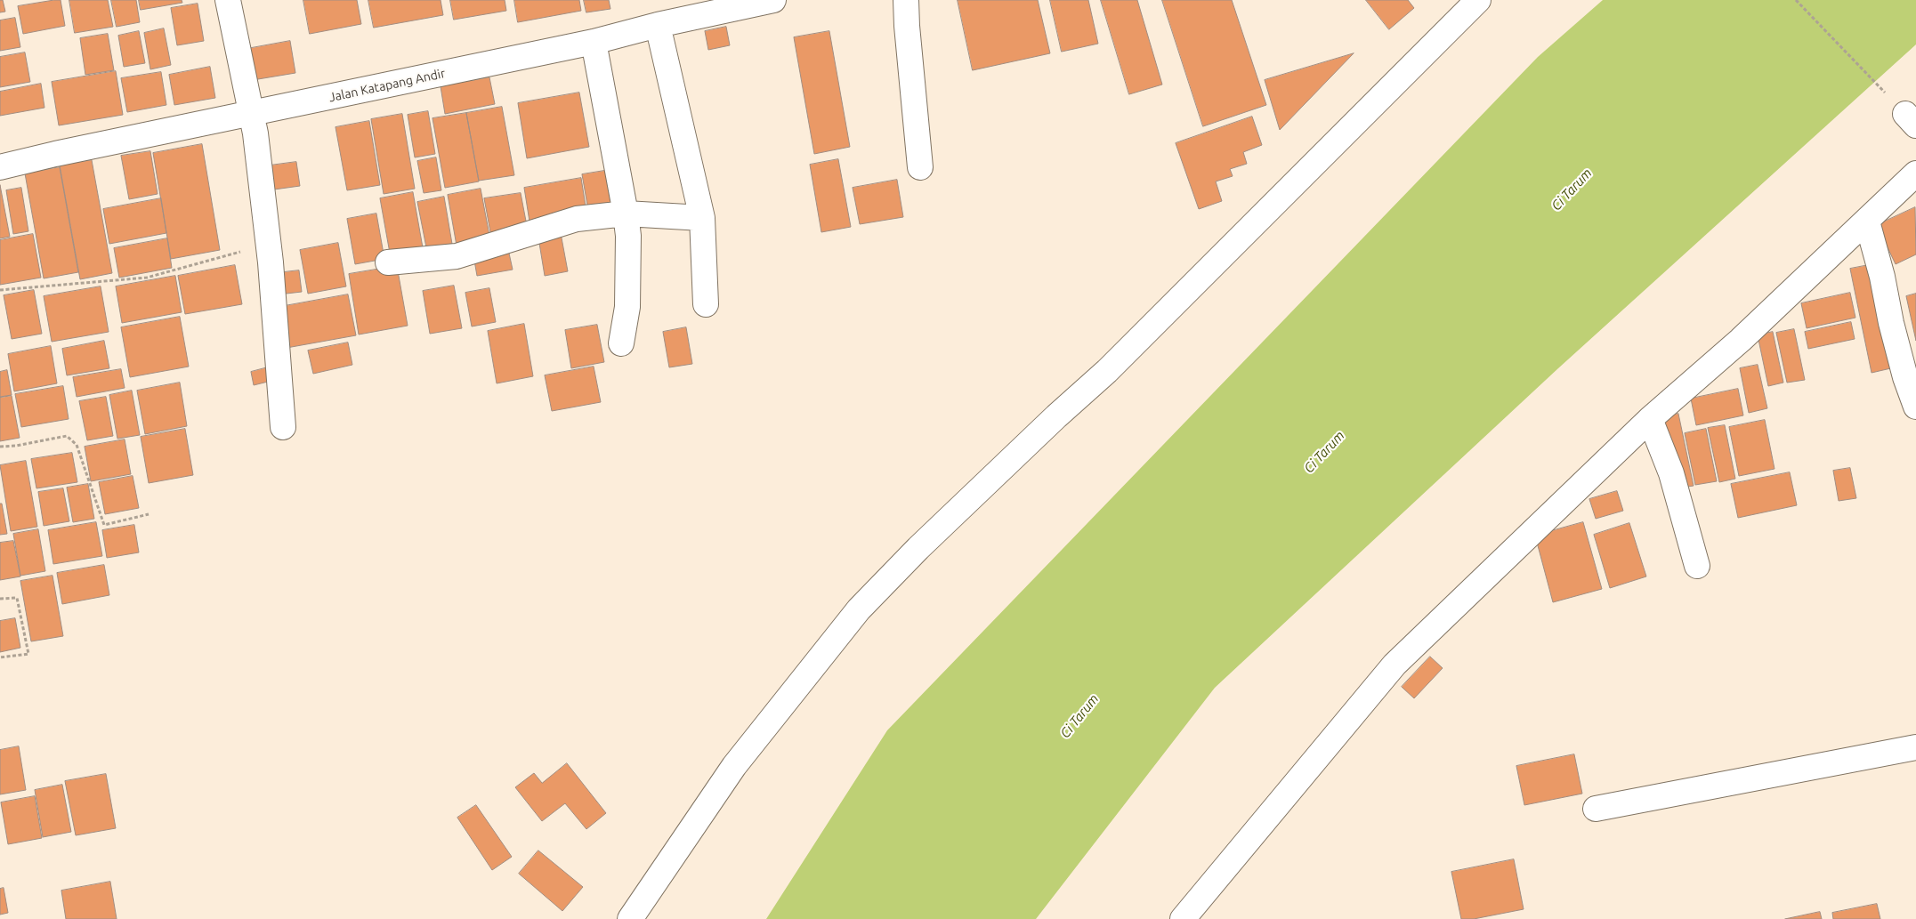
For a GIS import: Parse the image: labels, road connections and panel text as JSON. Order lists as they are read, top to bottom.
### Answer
{
  "streets": {
    "street": ["Jalan Katapang Andir"]
  },
  "water": ["Ci Tarum"]
}
